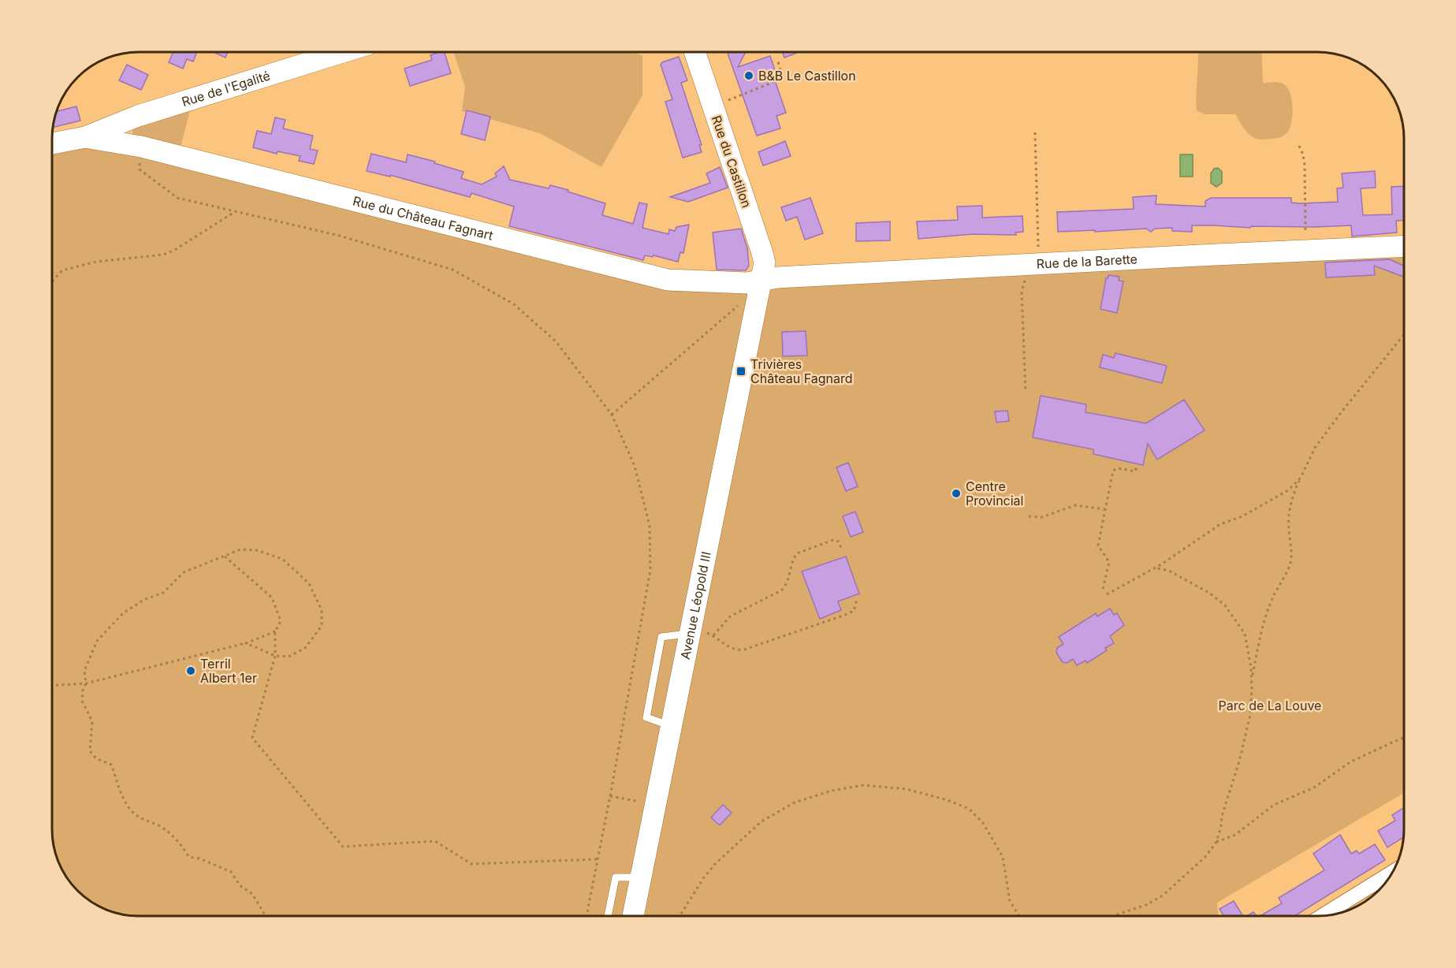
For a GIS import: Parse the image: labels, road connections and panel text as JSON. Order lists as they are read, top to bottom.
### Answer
{
  "streets": {
    "street": [
      "Rue de l'Egalité",
      "Rue du Castillon",
      "Rue du Château Fagnart",
      "Rue de la Barette",
      "Avenue Léopold III"
    ]
  },
  "crossings": [
    ["Rue de l'Egalité", "Rue du Château Fagnart"],
    ["Rue du Castillon", "Rue du Château Fagnart"],
    ["Rue du Castillon", "Rue de la Barette"],
    ["Rue du Castillon", "Avenue Léopold III"],
    ["Rue du Château Fagnart", "Rue de la Barette"],
    ["Rue du Château Fagnart", "Avenue Léopold III"],
    ["Rue de la Barette", "Avenue Léopold III"]
  ],
  "parks": ["Parc de La Louve"],
  "places": {
    "other": ["B&B Le Castillon", "Centre Provincial", "Terril Albert 1er"],
    "transit": ["Trivières Château Fagnard"]
  }
}
